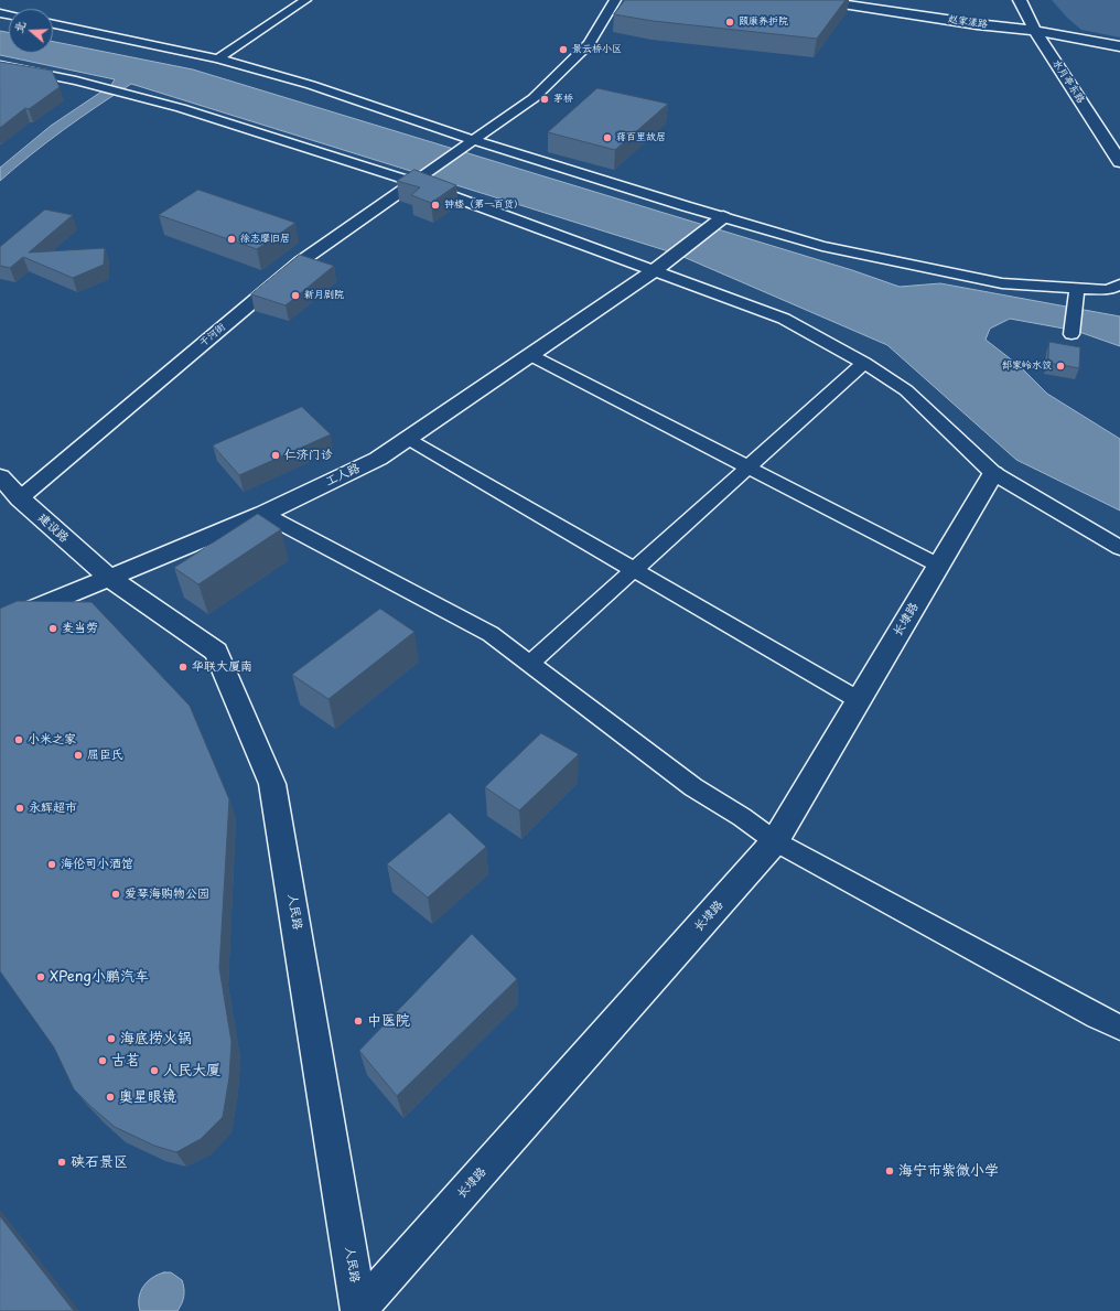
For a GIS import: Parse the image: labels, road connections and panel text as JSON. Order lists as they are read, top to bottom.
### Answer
{
  "streets": {
    "street": [
      "赵家漾路",
      "水月亭东路",
      "干河街",
      "工人路",
      "建设路",
      "长埭路",
      "人民路"
    ]
  },
  "crossings": [
    ["赵家漾路", "水月亭东路"],
    ["干河街", "建设路"],
    ["工人路", "建设路"],
    ["工人路", "人民路"],
    ["建设路", "人民路"],
    ["长埭路", "人民路"]
  ],
  "places": [
    "颐康养护院",
    "景云桥小区",
    "茅桥",
    "蒋百里故居",
    "钟楼（第一百货）",
    "徐志摩旧居",
    "新月剧院",
    "郜家岭水饺",
    "仁济门诊",
    "麦当劳",
    "华联大厦南",
    "小米之家",
    "屈臣氏",
    "永辉超市",
    "海伦司小酒馆",
    "爱琴海购物公园",
    "XPeng小鹏汽车",
    "中医院",
    "海底捞火锅",
    "古茗",
    "人民大厦",
    "奥星眼镜",
    "硖石景区",
    "海宁市紫微小学"
  ],
  "north": "left"
}
